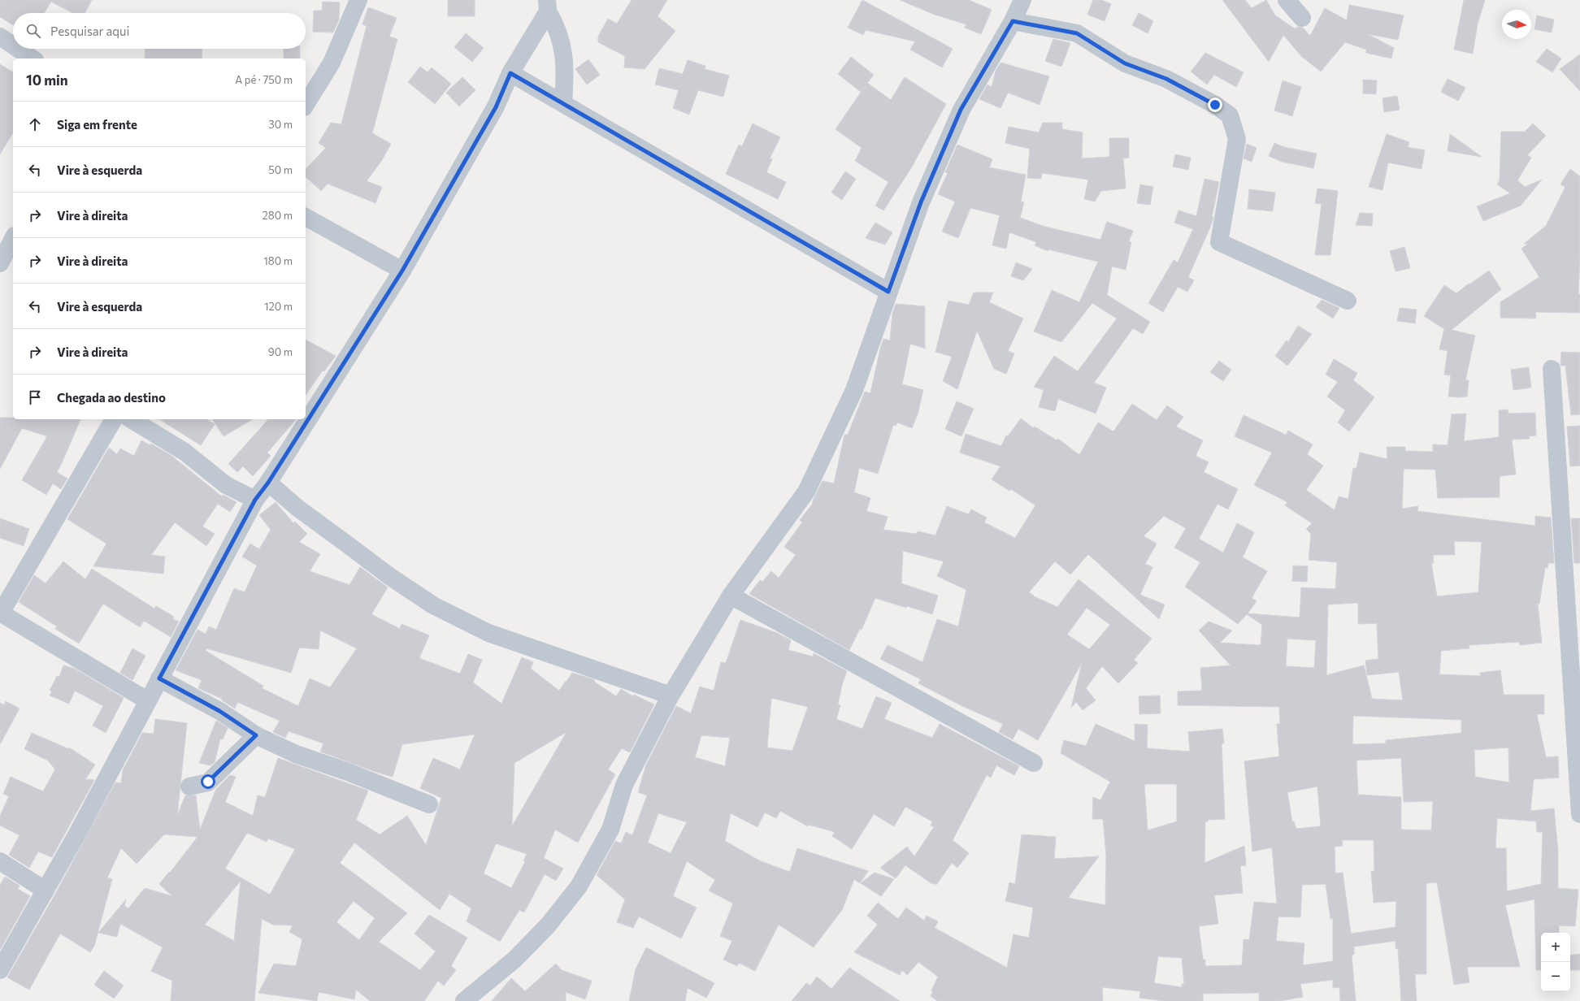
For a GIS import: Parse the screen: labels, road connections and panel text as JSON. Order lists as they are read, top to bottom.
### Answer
{
  "north": "right",
  "page": {
    "search": "Pesquisar aqui",
    "heading": ["10 min", "A pé · 750 m"],
    "list": [
      ["Siga em frente", "30 m"],
      ["Vire à esquerda", "50 m"],
      ["Vire à direita", "280 m"],
      ["Vire à direita", "180 m"],
      ["Vire à esquerda", "120 m"],
      ["Vire à direita", "90 m"],
      "Chegada ao destino"
    ],
    "map_buttons": ["+", "−"]
  }
}
